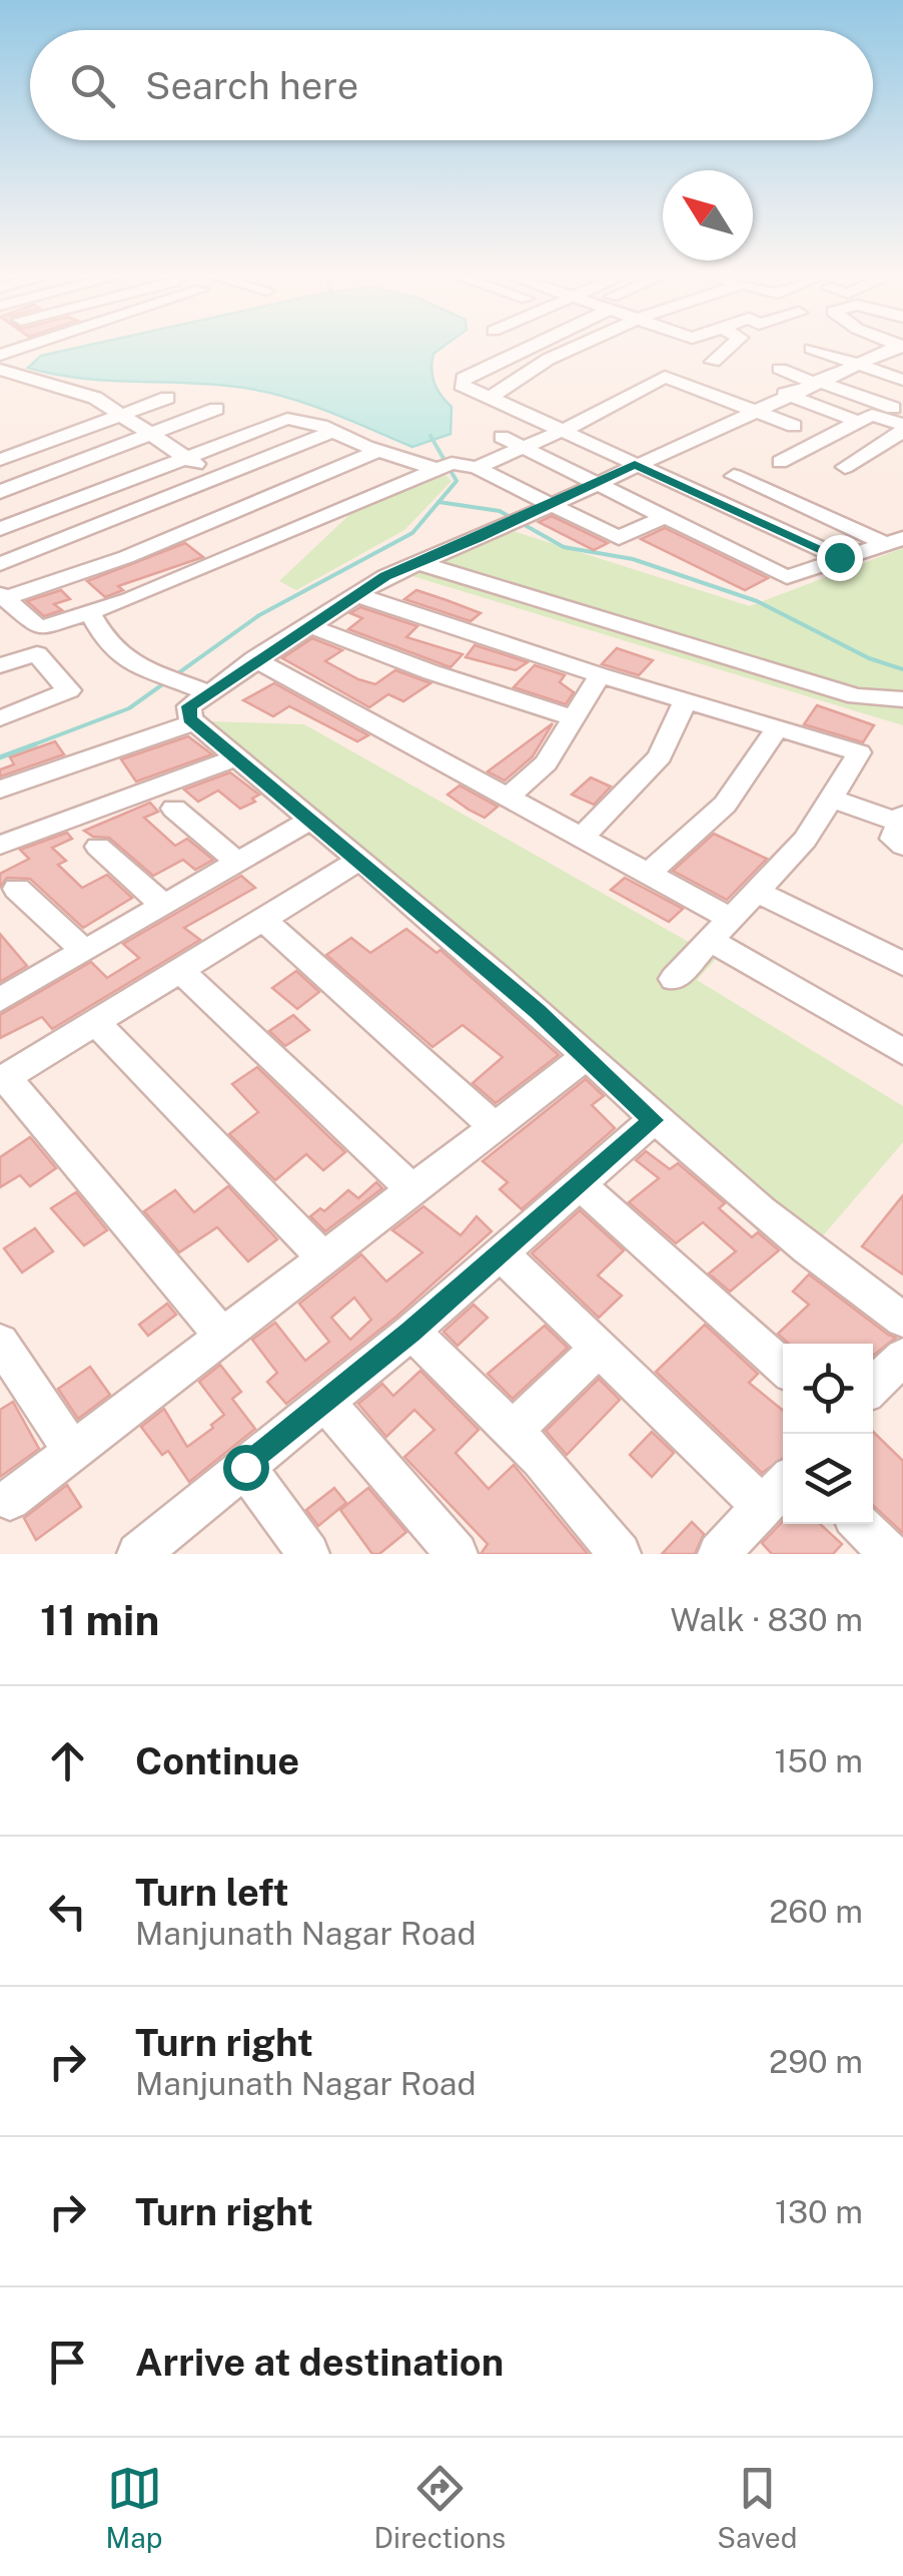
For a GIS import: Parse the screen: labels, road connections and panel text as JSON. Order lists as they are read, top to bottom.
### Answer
{
  "north": "top left",
  "page": {
    "search": "Search here",
    "heading": ["11 min", "Walk · 830 m"],
    "list": [
      ["Continue", "150 m"],
      ["Turn left", "Manjunath Nagar Road", "260 m"],
      ["Turn right", "Manjunath Nagar Road", "290 m"],
      ["Turn right", "130 m"],
      "Arrive at destination"
    ],
    "nav": ["Map", "Directions", "Saved"]
  }
}
